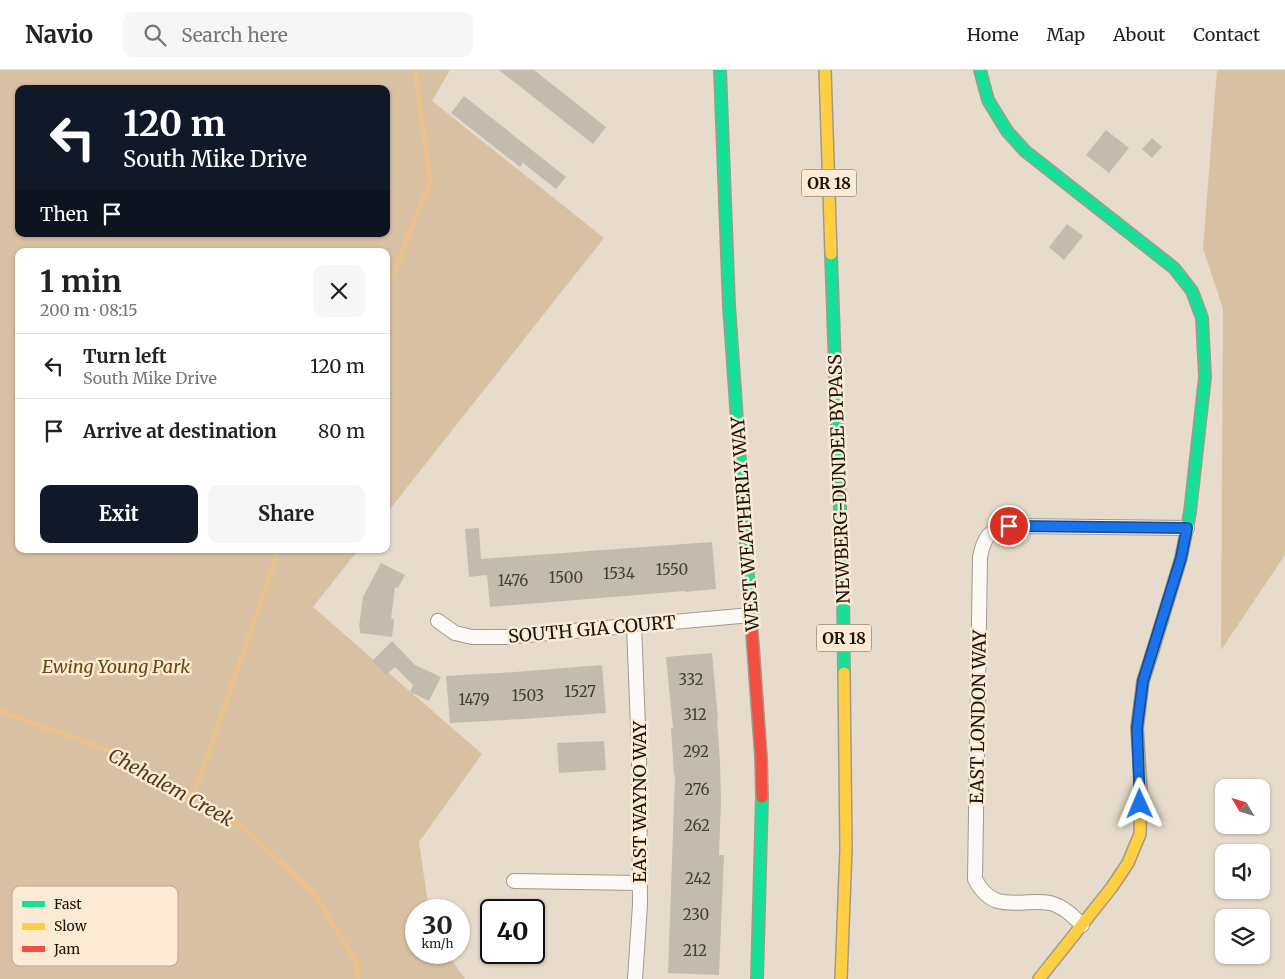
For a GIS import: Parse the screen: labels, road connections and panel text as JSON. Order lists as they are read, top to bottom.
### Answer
{
  "streets": {
    "main road": ["OR 18", "NEWBERG-DUNDEE BYPASS", "WEST WEATHERLY WAY"],
    "street": ["SOUTH GIA COURT", "EAST LONDON WAY", "EAST WAYNO WAY"]
  },
  "crossings": [
    ["WEST WEATHERLY WAY", "SOUTH GIA COURT"],
    ["SOUTH GIA COURT", "EAST WAYNO WAY"]
  ],
  "water": ["Chehalem Creek"],
  "parks": ["Ewing Young Park"],
  "house_numbers": [
    "1550",
    "1534",
    "1500",
    "1476",
    "332",
    "1527",
    "1503",
    "1479",
    "312",
    "292",
    "276",
    "262",
    "242",
    "230",
    "212"
  ],
  "legend": ["Fast", "Slow", "Jam"],
  "north": "top left",
  "page": {
    "header": "Navio",
    "search": "Search here",
    "nav": [
      "Home",
      "Map",
      "About",
      "Contact"
    ],
    "turn": ["120 m", "South Mike Drive"],
    "then": "Then",
    "heading": ["1 min", "200 m · 08:15"],
    "list": [
      {
        "name": "Turn left",
        "note": "South Mike Drive",
        "value": "120 m"
      },
      {
        "name": "Arrive at destination",
        "value": "80 m"
      }
    ],
    "buttons": ["Exit", "Share"],
    "speed": "30 km/h",
    "limit": "40"
  }
}
